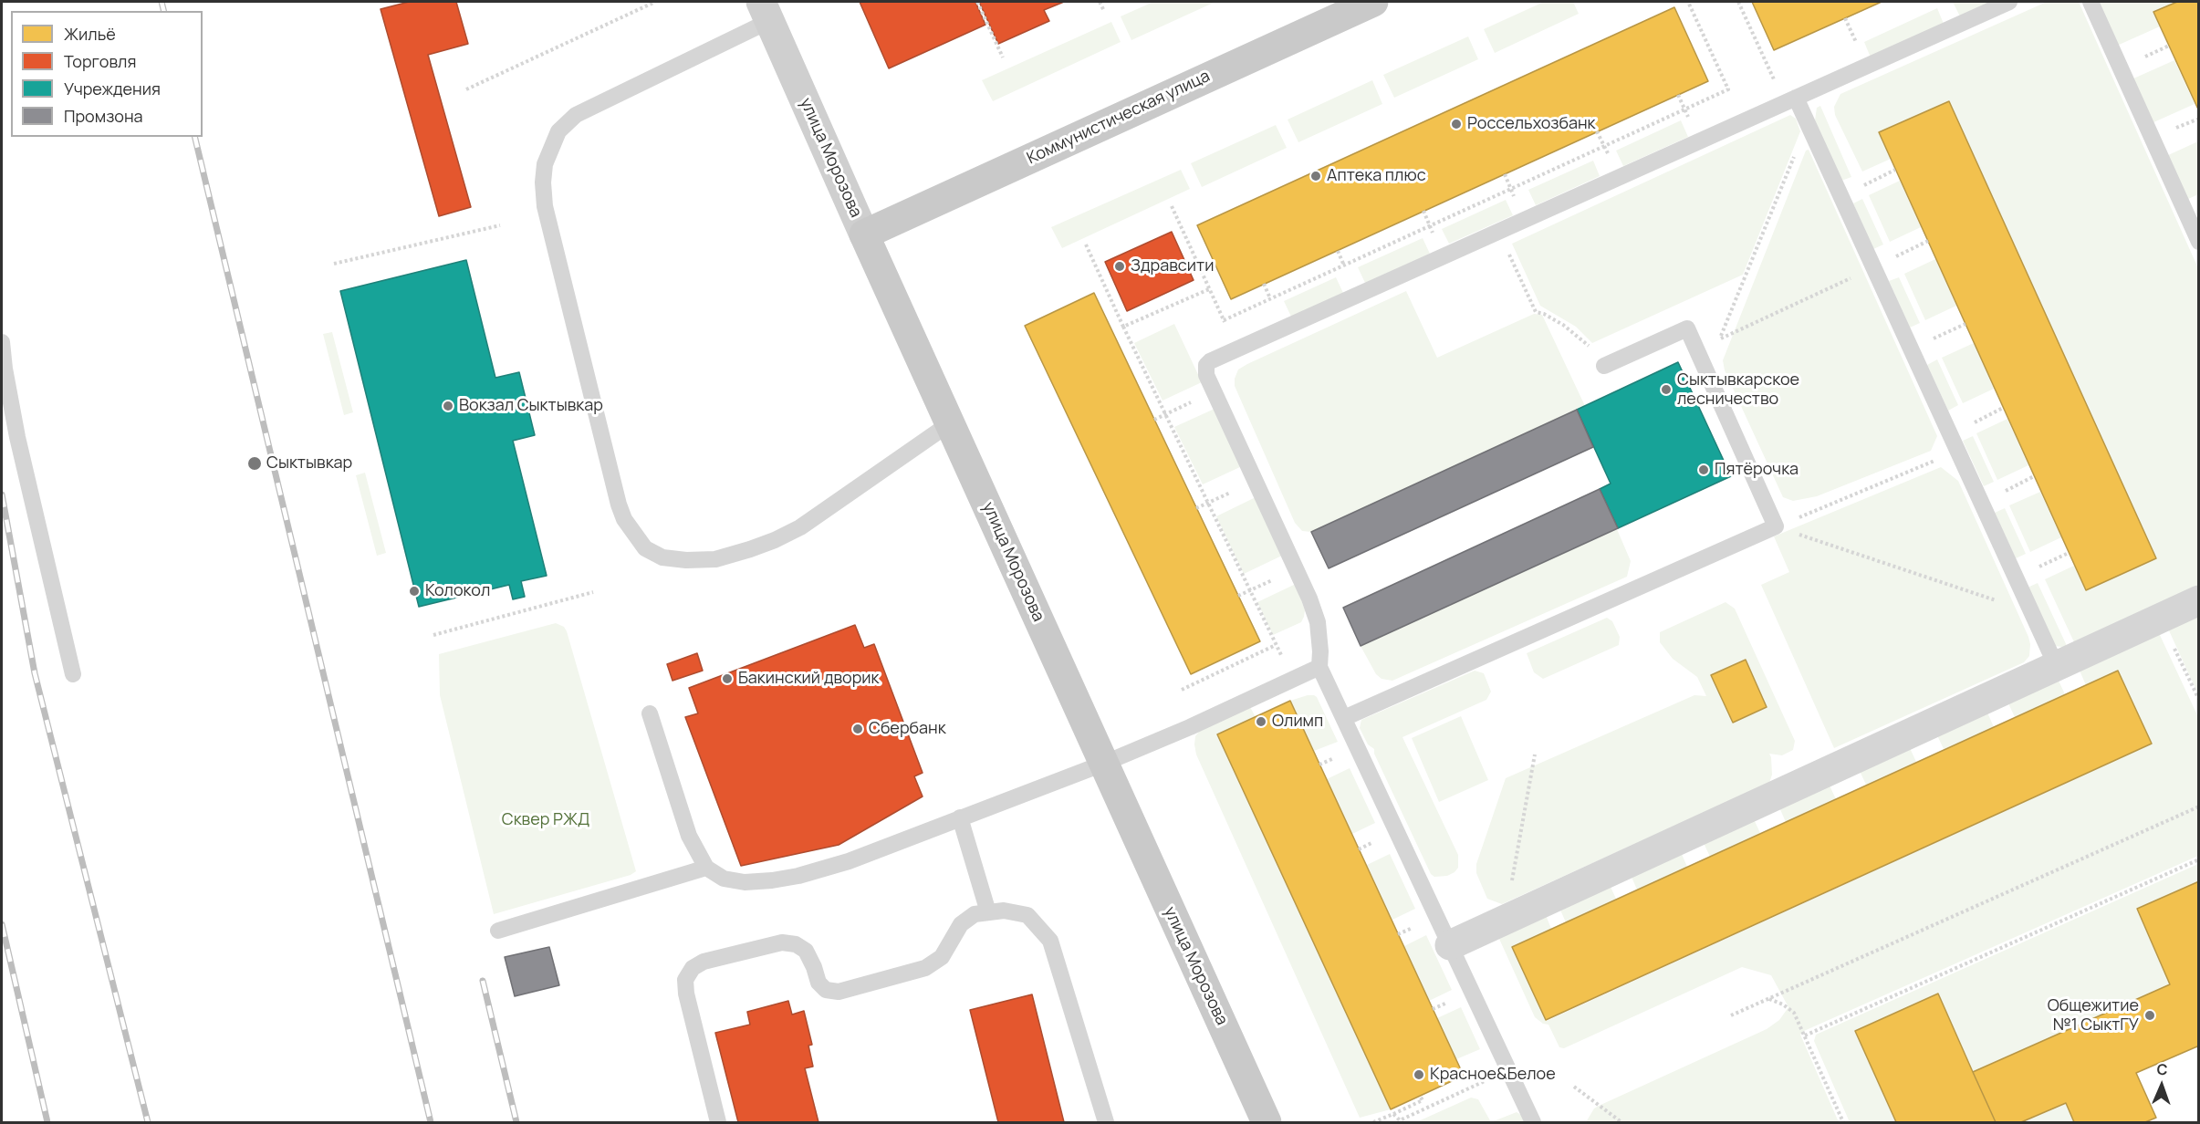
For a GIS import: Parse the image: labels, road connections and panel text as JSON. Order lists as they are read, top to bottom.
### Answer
{
  "streets": {
    "main road": ["Коммунистическая улица", "улица Морозова"]
  },
  "crossings": [
    ["Коммунистическая улица", "улица Морозова"]
  ],
  "parks": ["Сквер РЖД"],
  "places": [
    "Россельхозбанк",
    "Аптека плюс",
    "Здравсити",
    "Сыктывкарское лесничество",
    "Вокзал Сыктывкар",
    "Сыктывкар",
    "Пятёрочка",
    "Колокол",
    "Бакинский дворик",
    "Олимп",
    "Сбербанк",
    "Общежитие №1 СыктГУ",
    "Красное&Белое"
  ],
  "legend": [
    "Жильё",
    "Торговля",
    "Учреждения",
    "Промзона"
  ],
  "north": "top"
}
